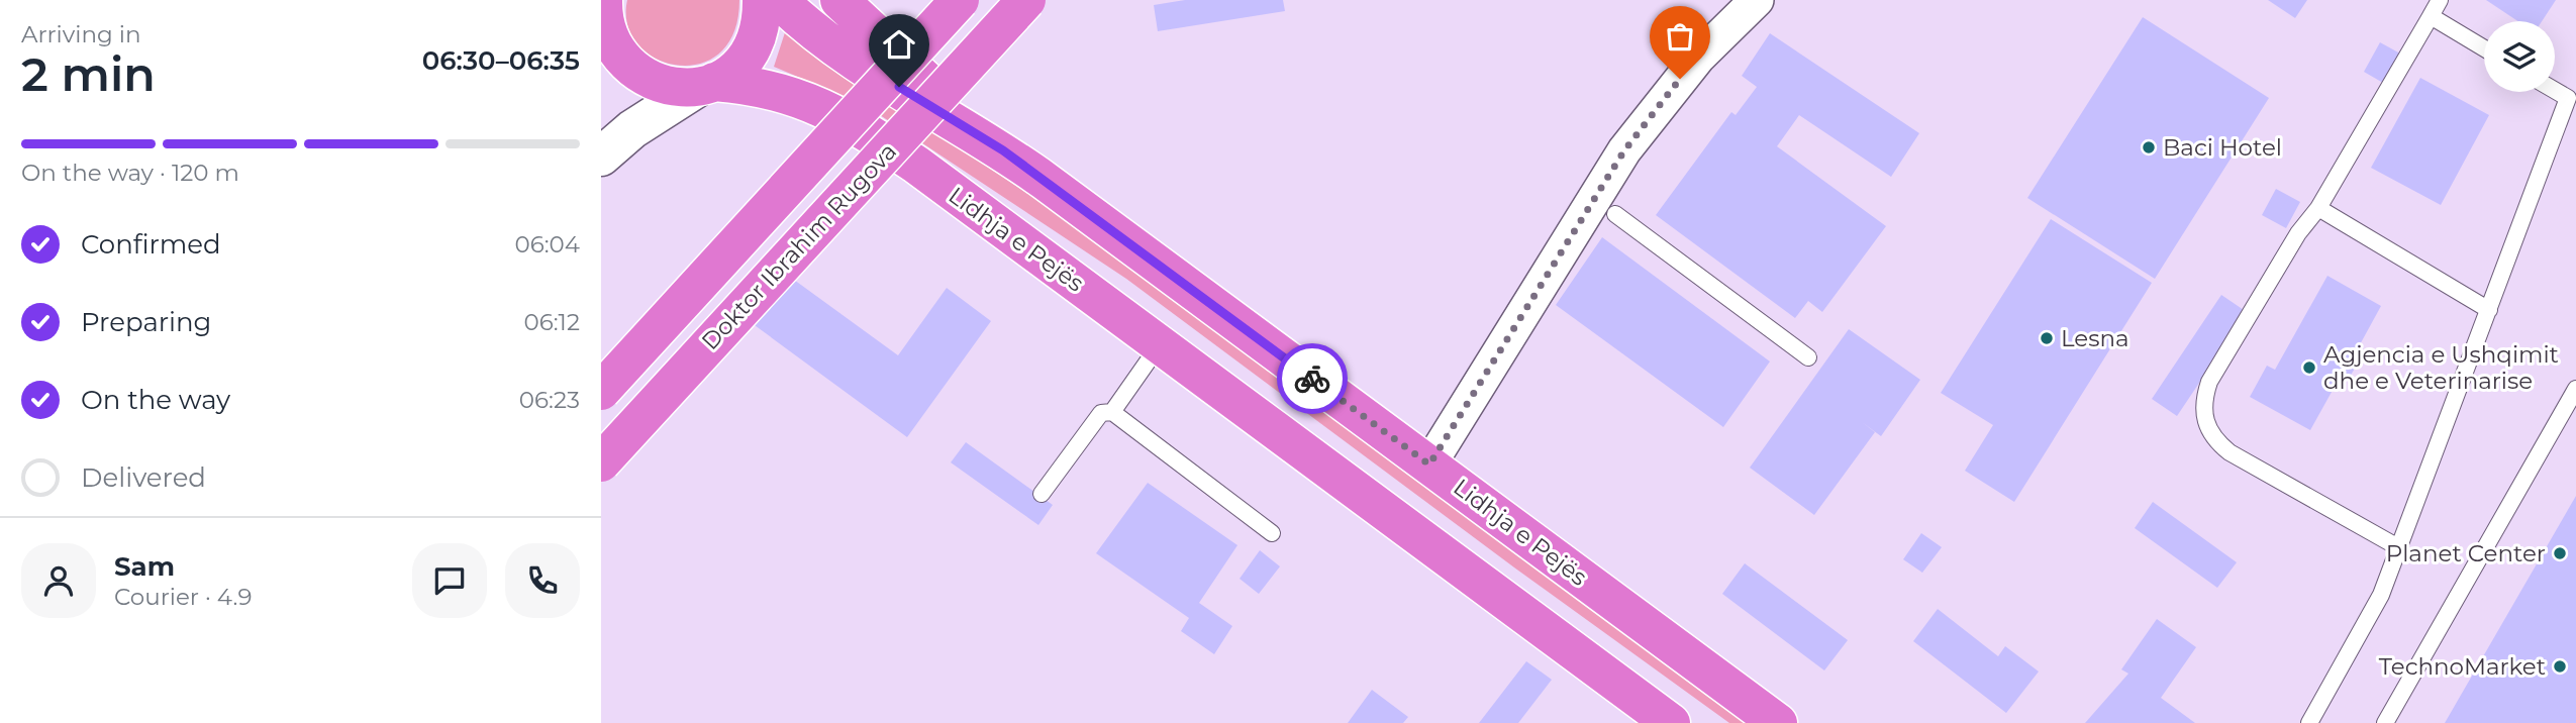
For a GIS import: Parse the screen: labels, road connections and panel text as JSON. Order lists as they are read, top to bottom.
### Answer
{
  "streets": {
    "highway": ["Lidhja e Pejës", "Doktor Ibrahim Rugova"]
  },
  "places": [
    "Baci Hotel",
    "Lesna",
    "Agjencia e Ushqimit dhe e Veterinarise",
    "Planet Center",
    "TechnoMarket"
  ],
  "page": {
    "heading": ["2 min", "Arriving in", "06:30–06:35"],
    "panel": ["Sam", "Courier · 4.9"],
    "bar": "On the way · 120 m",
    "list": [
      ["Confirmed", "06:04"],
      ["Preparing", "06:12"],
      ["On the way", "06:23"],
      "Delivered"
    ]
  }
}
